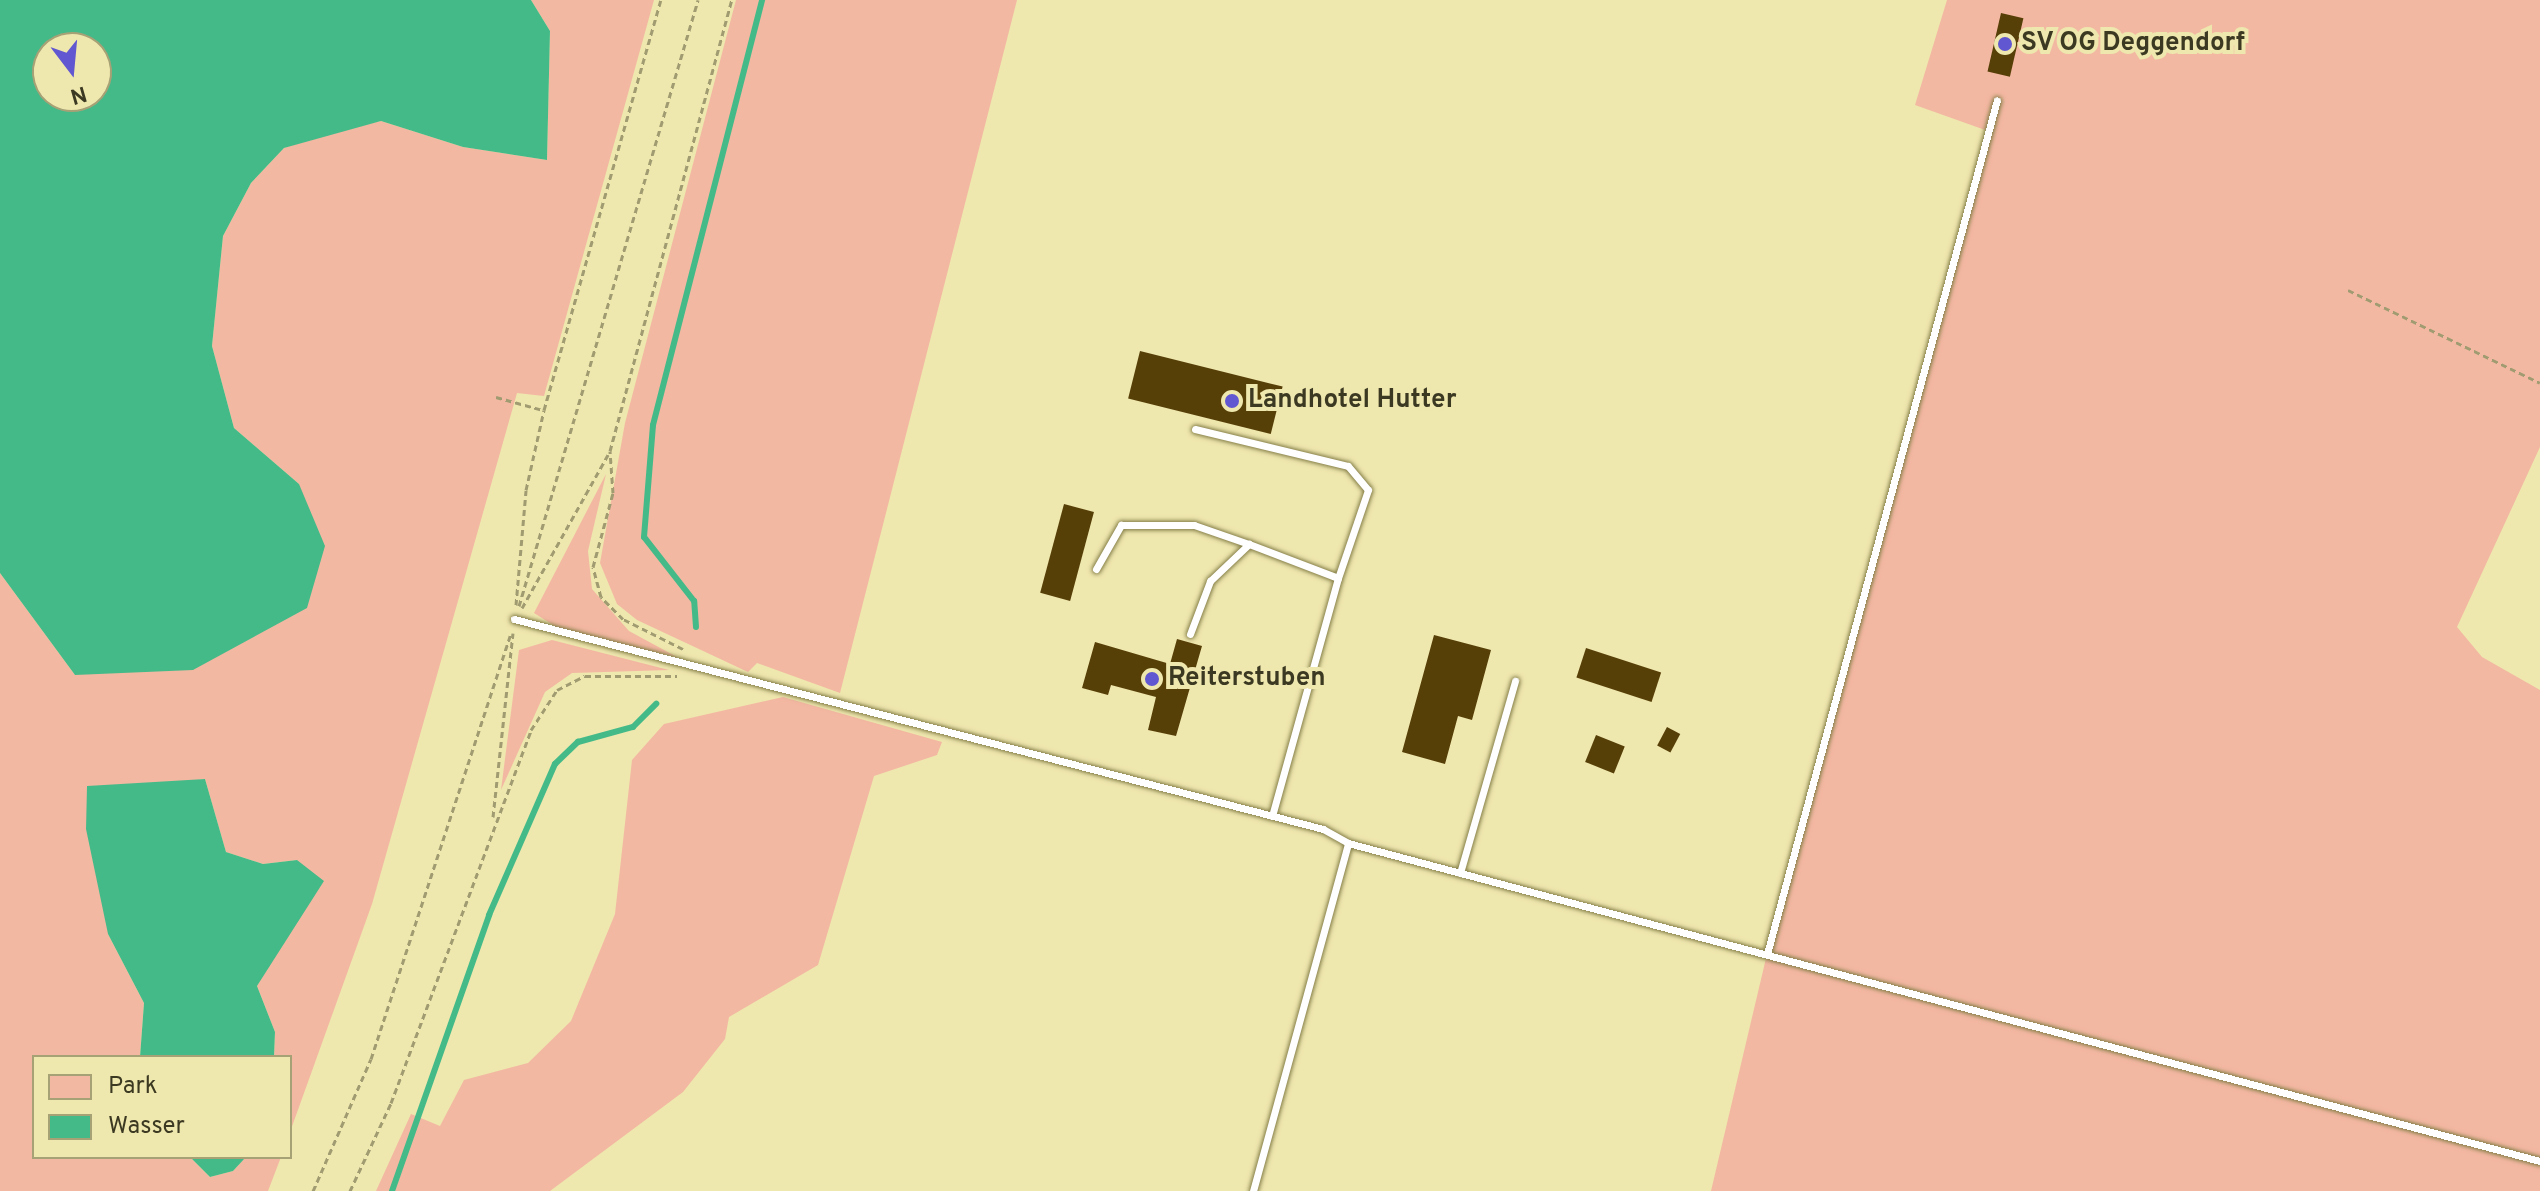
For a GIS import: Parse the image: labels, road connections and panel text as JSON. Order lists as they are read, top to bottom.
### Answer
{
  "places": ["SV OG Deggendorf", "Landhotel Hutter", "Reiterstuben"],
  "legend": ["Park", "Wasser"],
  "north": "bottom"
}
